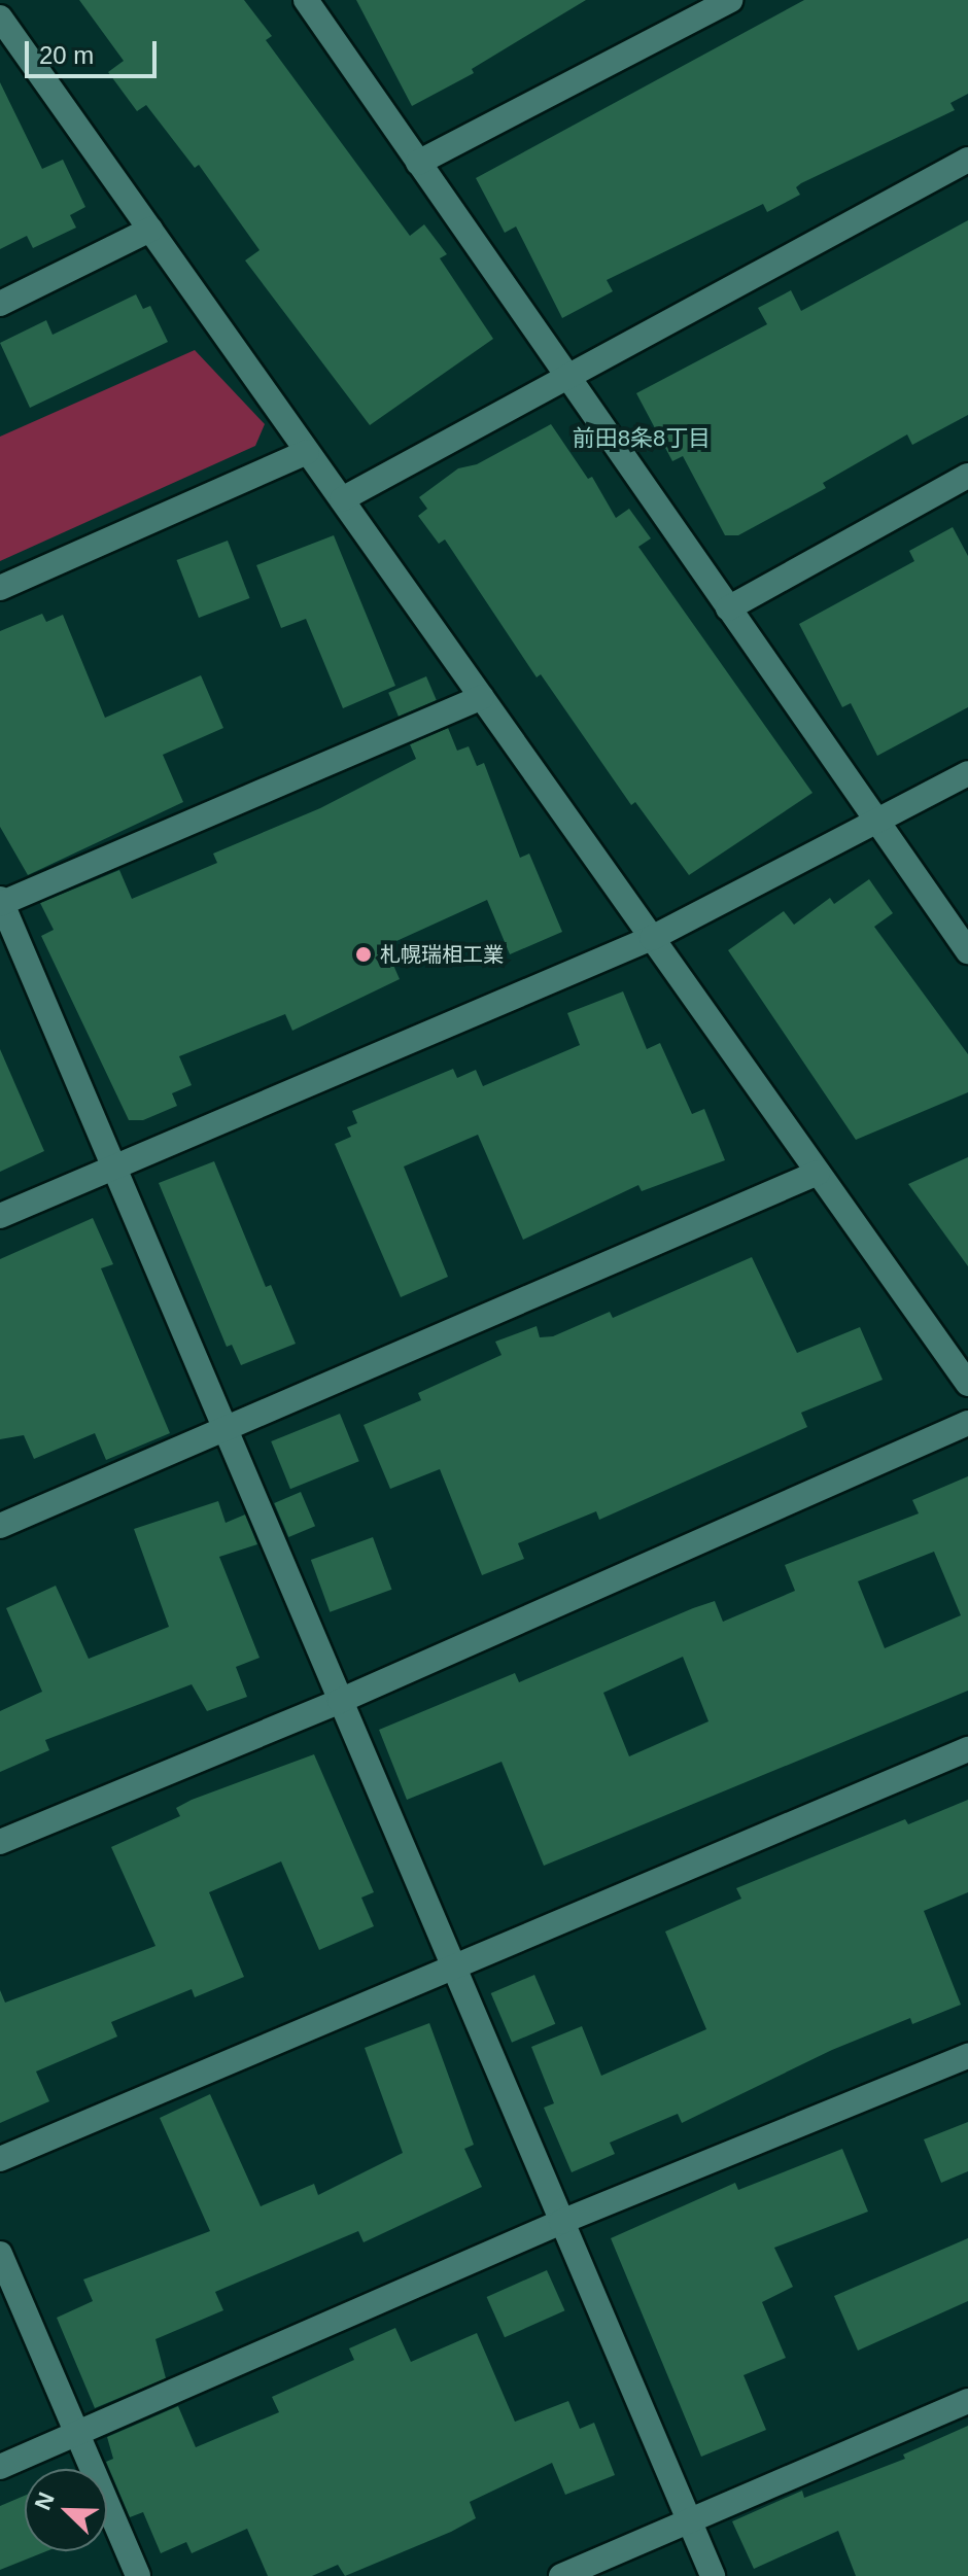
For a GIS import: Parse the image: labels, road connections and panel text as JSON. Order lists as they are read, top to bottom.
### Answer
{
  "districts": ["前田8条8丁目"],
  "places": ["札幌瑞相工業"],
  "scale_bar": "20 m",
  "north": "top left"
}
